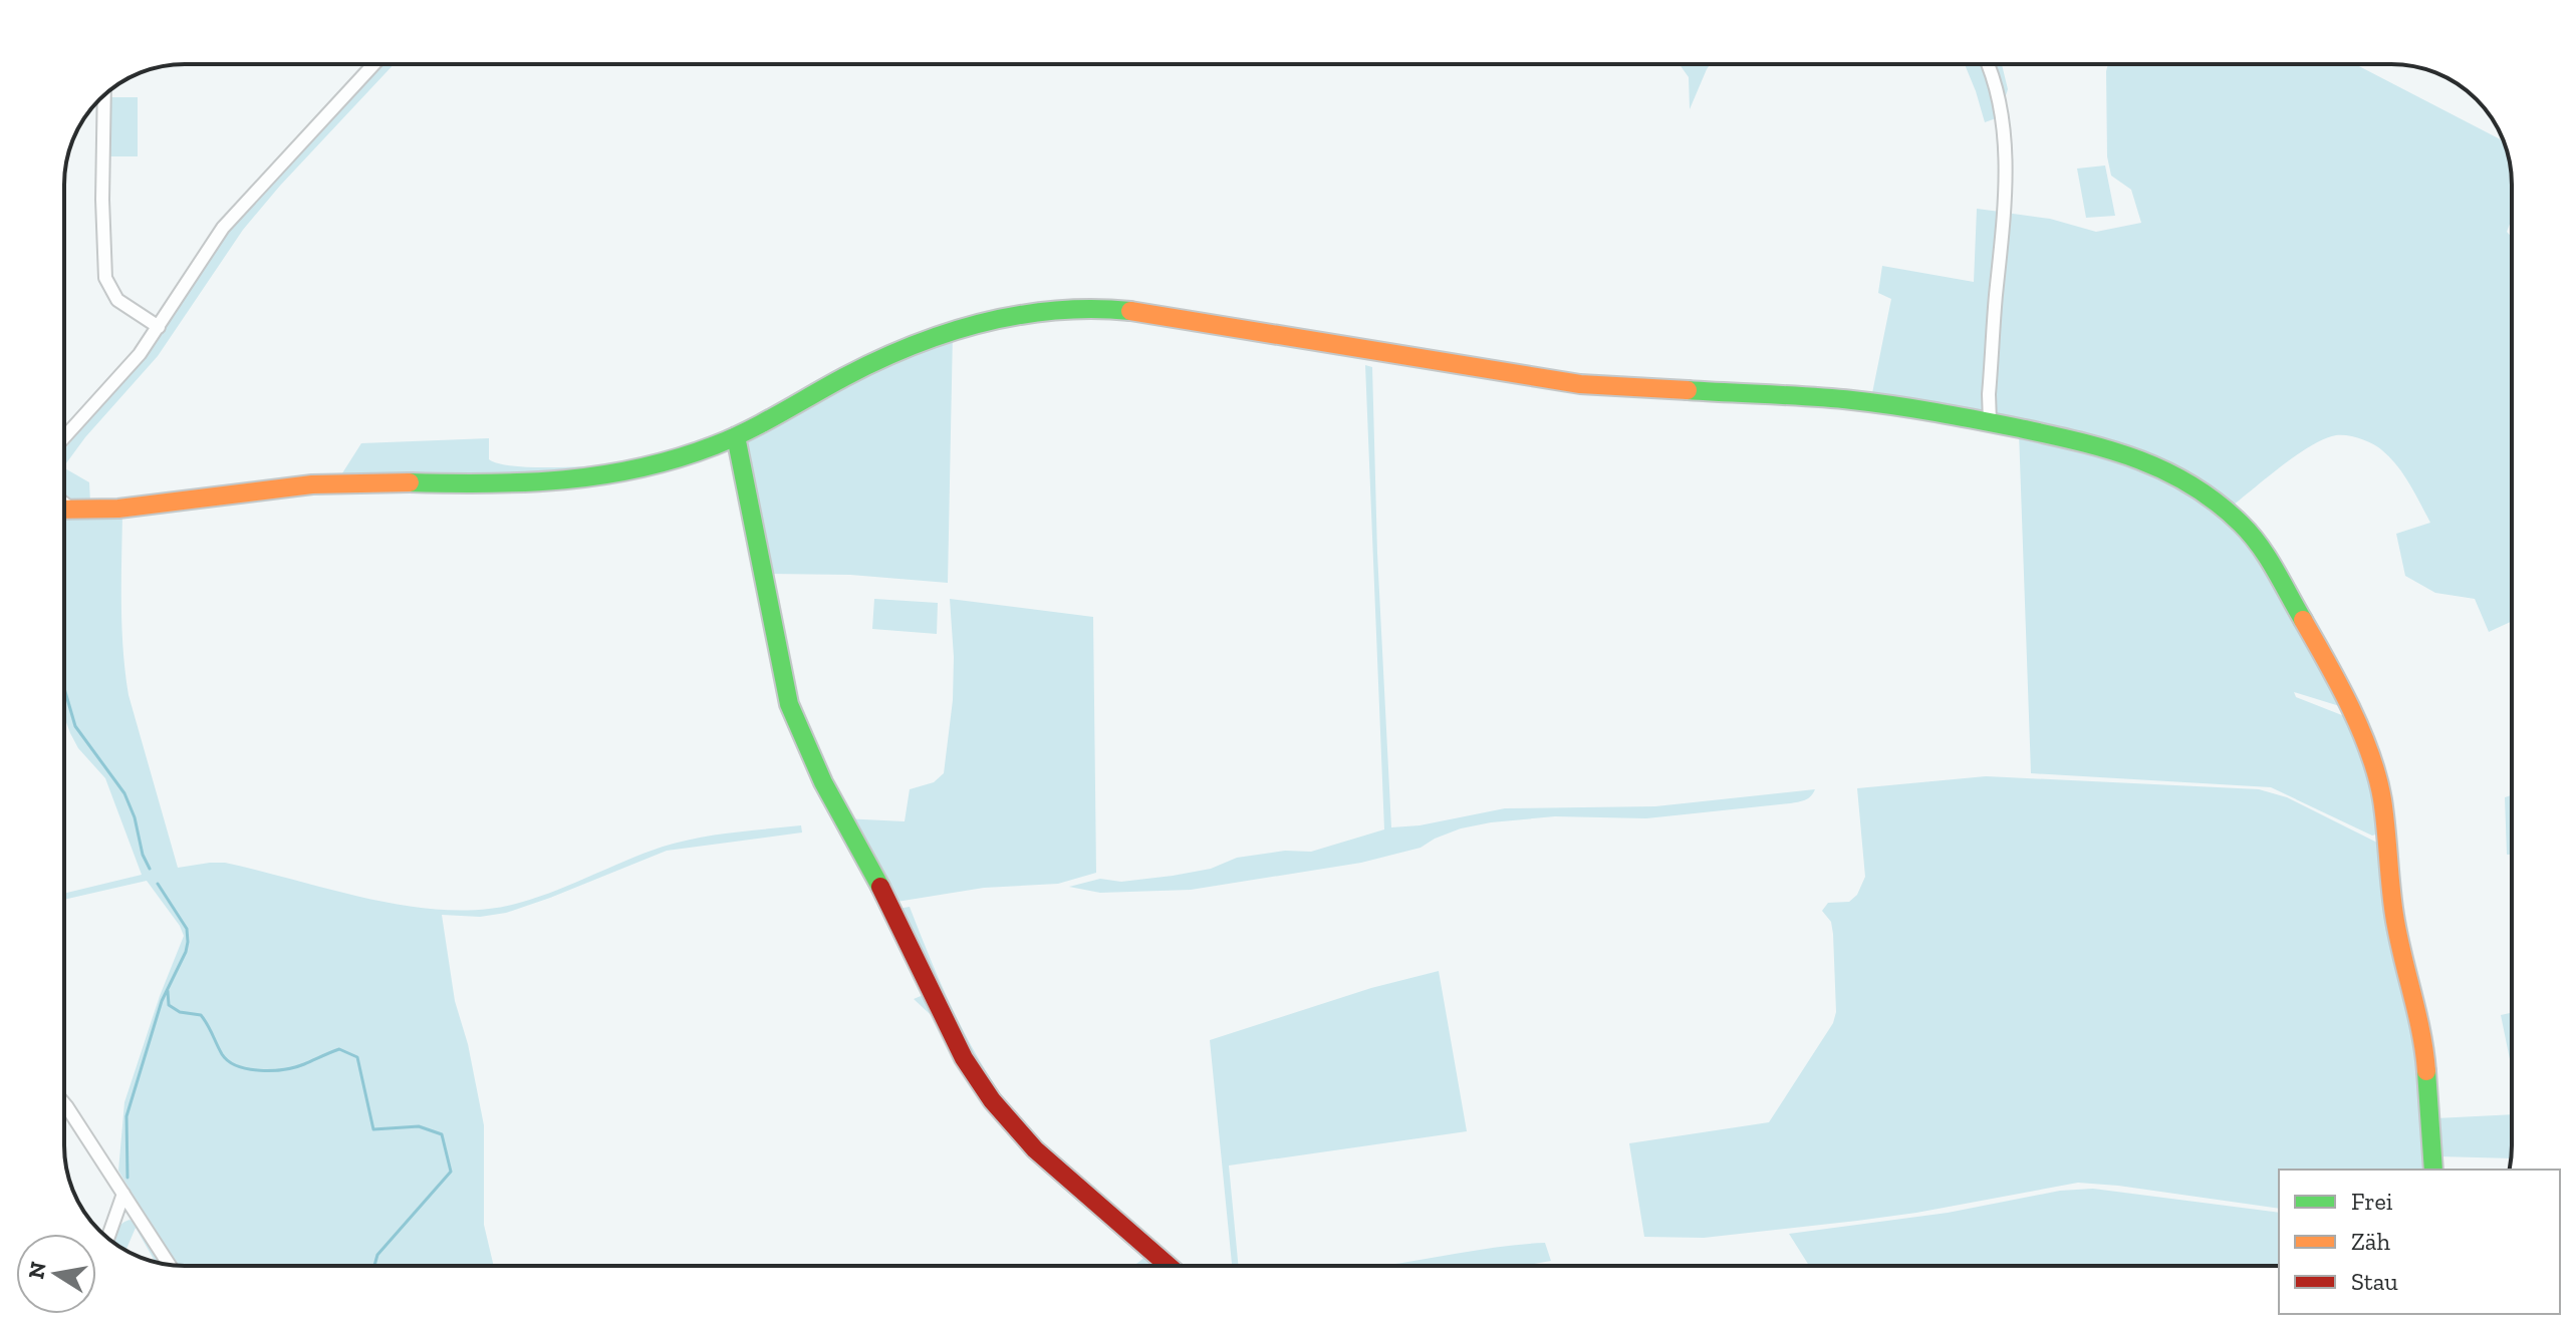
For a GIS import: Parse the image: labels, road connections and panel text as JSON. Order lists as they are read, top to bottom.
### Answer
{
  "legend": ["Frei", "Zäh", "Stau"],
  "north": "left"
}
